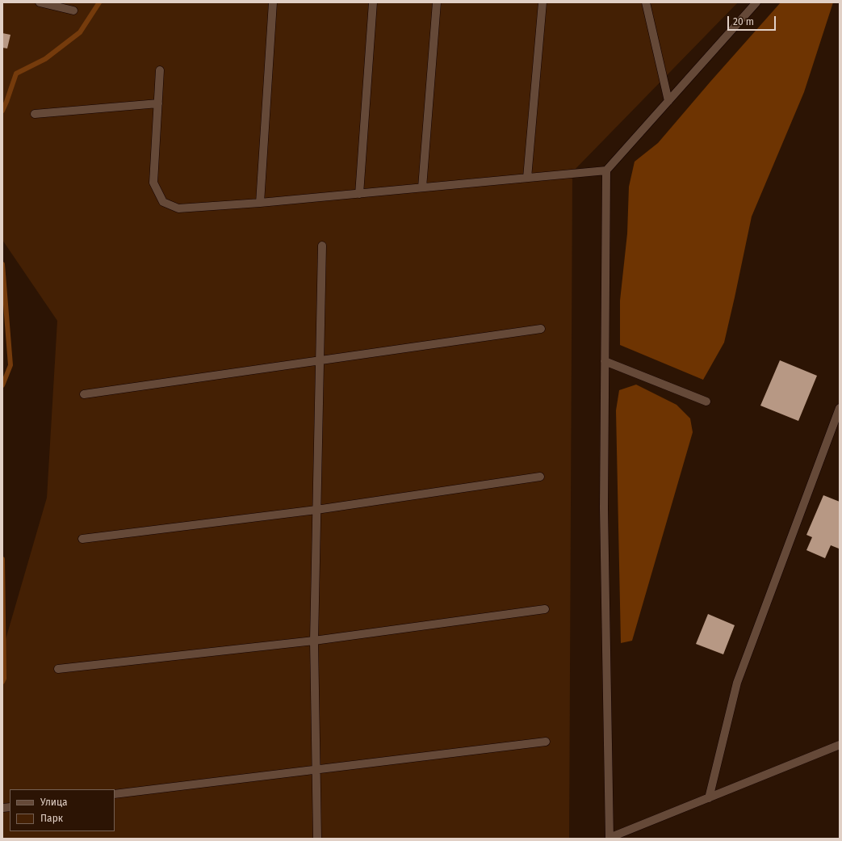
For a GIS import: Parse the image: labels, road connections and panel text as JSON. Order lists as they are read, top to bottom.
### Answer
{
  "legend": ["Улица", "Парк"],
  "scale_bar": "20 m"
}
